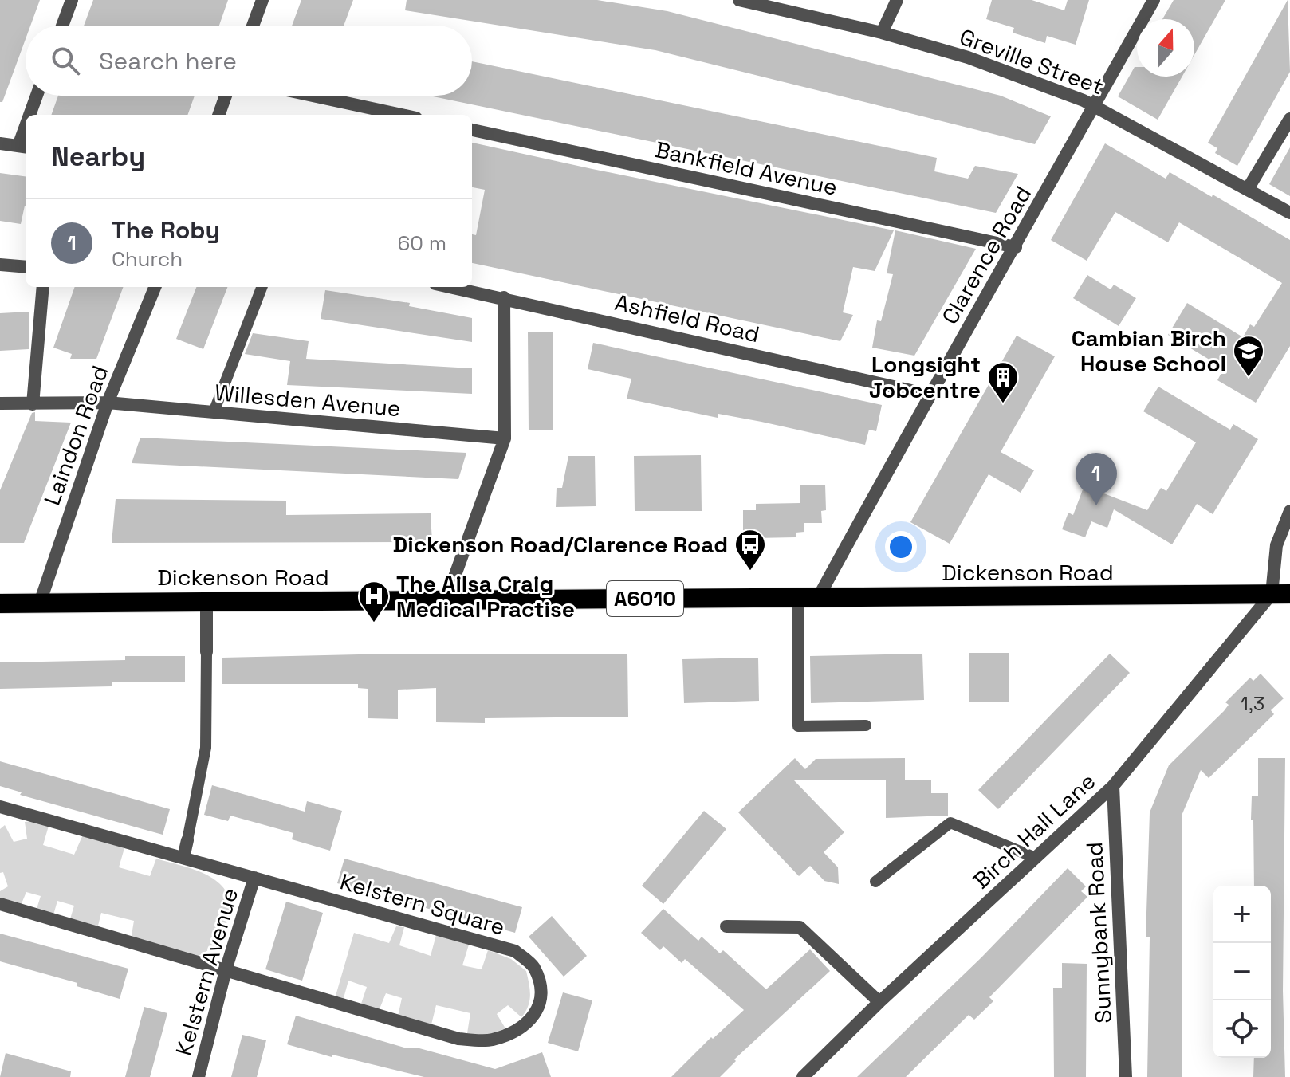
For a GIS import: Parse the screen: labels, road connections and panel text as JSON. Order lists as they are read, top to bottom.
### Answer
{
  "streets": {
    "highway": ["Dickenson Road", "A6010"],
    "street": [
      "Greville Street",
      "Bankfield Avenue",
      "Clarence Road",
      "Ashfield Road",
      "Willesden Avenue",
      "Laindon Road",
      "Birch Hall Lane",
      "Kelstern Square",
      "Sunnybank Road",
      "Kelstern Avenue"
    ]
  },
  "crossings": [
    ["Greville Street", "Clarence Road"],
    ["Bankfield Avenue", "Clarence Road"],
    ["Clarence Road", "Ashfield Road"],
    ["Clarence Road", "Dickenson Road"],
    ["Willesden Avenue", "Laindon Road"],
    ["Laindon Road", "Dickenson Road"],
    ["Dickenson Road", "Birch Hall Lane"],
    ["Birch Hall Lane", "Sunnybank Road"],
    ["Kelstern Square", "Kelstern Avenue"]
  ],
  "places": {
    "school or university": ["Cambian Birch House School"],
    "building": ["Longsight Jobcentre"],
    "bus stop": ["Dickenson Road/Clarence Road"],
    "hospital": ["The Ailsa Craig Medical Practise"]
  },
  "house_numbers": ["1,3"],
  "north": "top",
  "page": {
    "search": "Search here",
    "heading": "Nearby",
    "list": [
      {
        "mark": "1",
        "name": "The Roby",
        "note": "Church",
        "value": "60 m"
      }
    ],
    "pins": "1",
    "map_buttons": ["+", "−"]
  }
}
